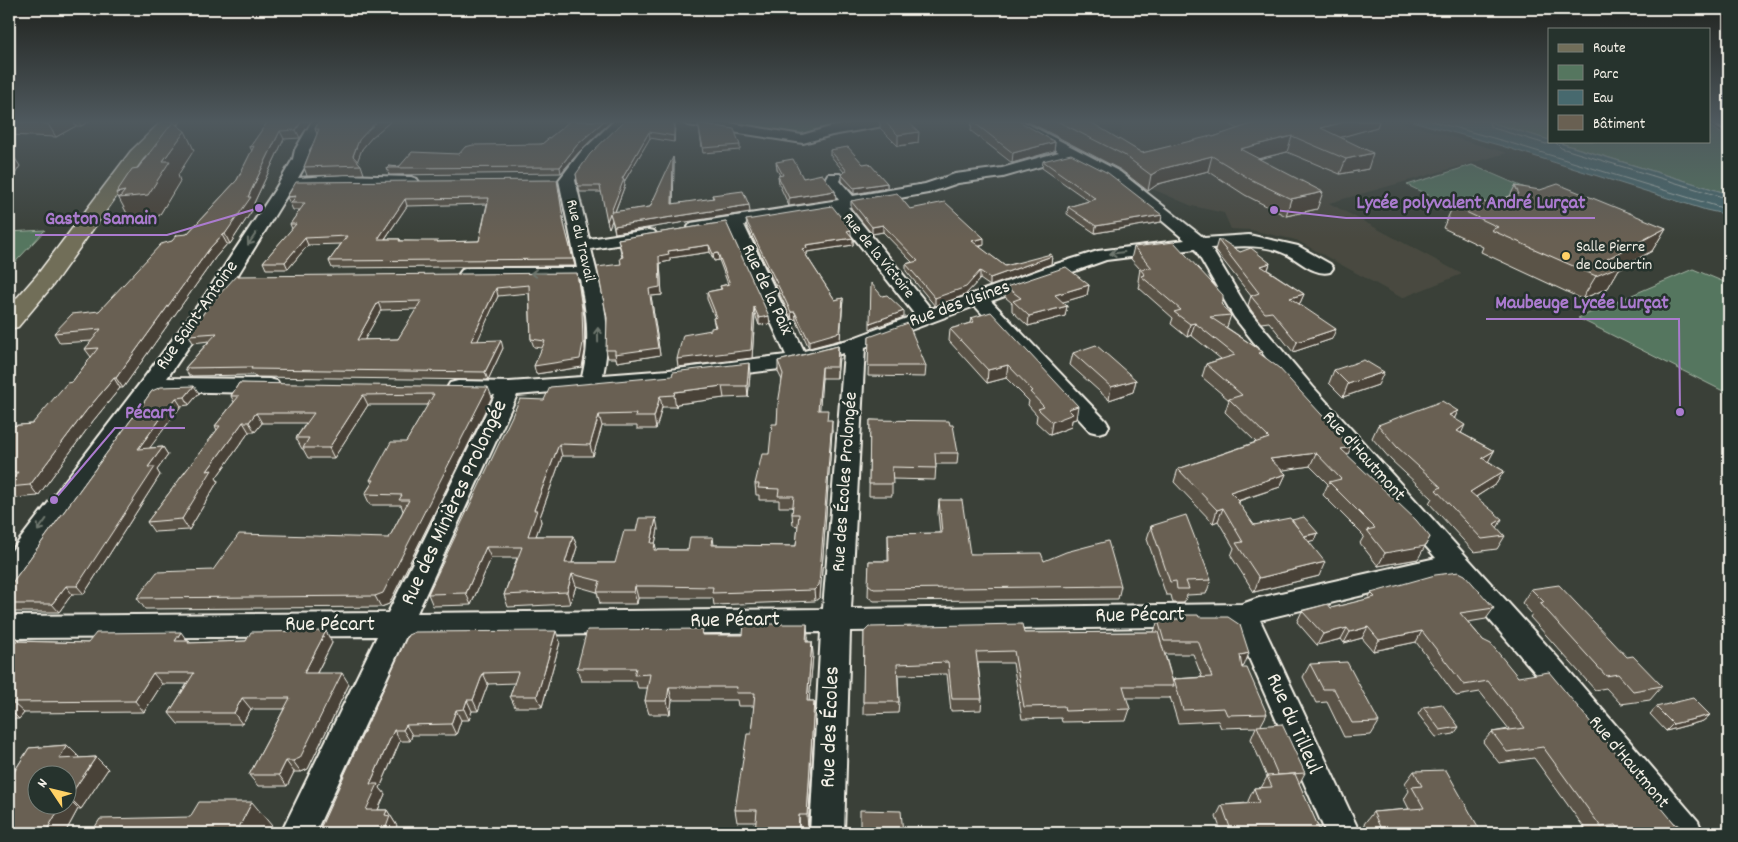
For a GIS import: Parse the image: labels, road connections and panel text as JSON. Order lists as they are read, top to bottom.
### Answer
{
  "streets": {
    "street": [
      "Rue du Travail",
      "Rue de la Victoire",
      "Rue de la Paix",
      "Rue des Usines",
      "Rue Saint-Antoine",
      "Rue d'Hautmont",
      "Rue des Écoles Prolongée",
      "Rue des Minières Prolongée",
      "Rue Pécart",
      "Rue du Tilleul",
      "Rue des Écoles"
    ]
  },
  "crossings": [
    ["Rue du Travail", "Rue des Usines"],
    ["Rue de la Victoire", "Rue des Usines"],
    ["Rue de la Paix", "Rue des Usines"],
    ["Rue des Usines", "Rue d'Hautmont"],
    ["Rue des Usines", "Rue des Écoles Prolongée"],
    ["Rue des Usines", "Rue des Minières Prolongée"],
    ["Rue d'Hautmont", "Rue Pécart"],
    ["Rue des Écoles Prolongée", "Rue Pécart"],
    ["Rue des Écoles Prolongée", "Rue des Écoles"],
    ["Rue des Minières Prolongée", "Rue Pécart"],
    ["Rue Pécart", "Rue du Tilleul"],
    ["Rue Pécart", "Rue des Écoles"]
  ],
  "one_way": ["Rue du Travail", "Rue Saint-Antoine"],
  "places": [
    "Gaston Samain",
    "Lycée polyvalent André Lurçat",
    "Salle Pierre de Coubertin",
    "Maubeuge Lycée Lurçat",
    "Pécart"
  ],
  "legend": [
    "Route",
    "Parc",
    "Eau",
    "Bâtiment"
  ],
  "north": "top left"
}
